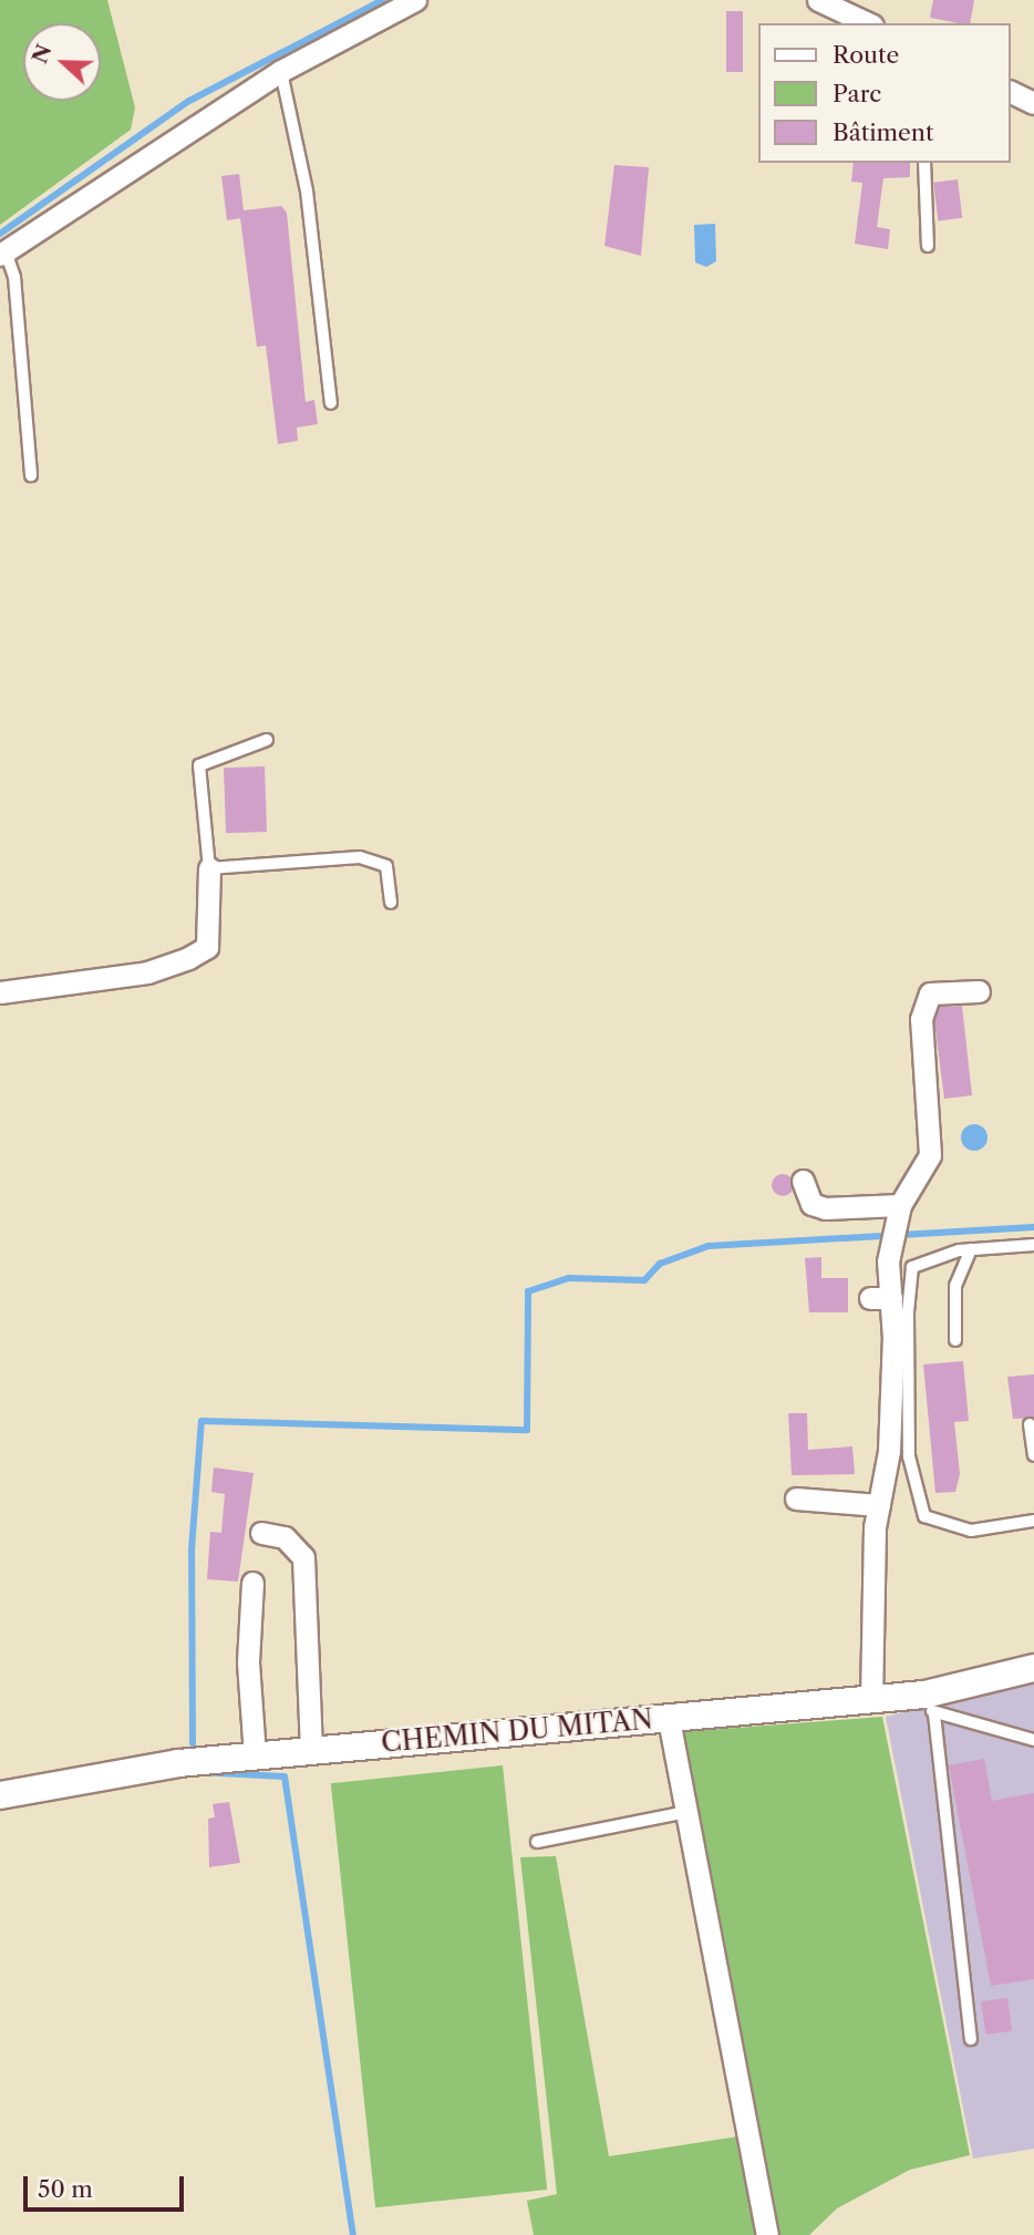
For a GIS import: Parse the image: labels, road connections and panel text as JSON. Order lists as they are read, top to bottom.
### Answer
{
  "streets": {
    "street": ["CHEMIN DU MITAN"]
  },
  "legend": ["Route", "Parc", "Bâtiment"],
  "scale_bar": "50 m",
  "north": "left"
}
